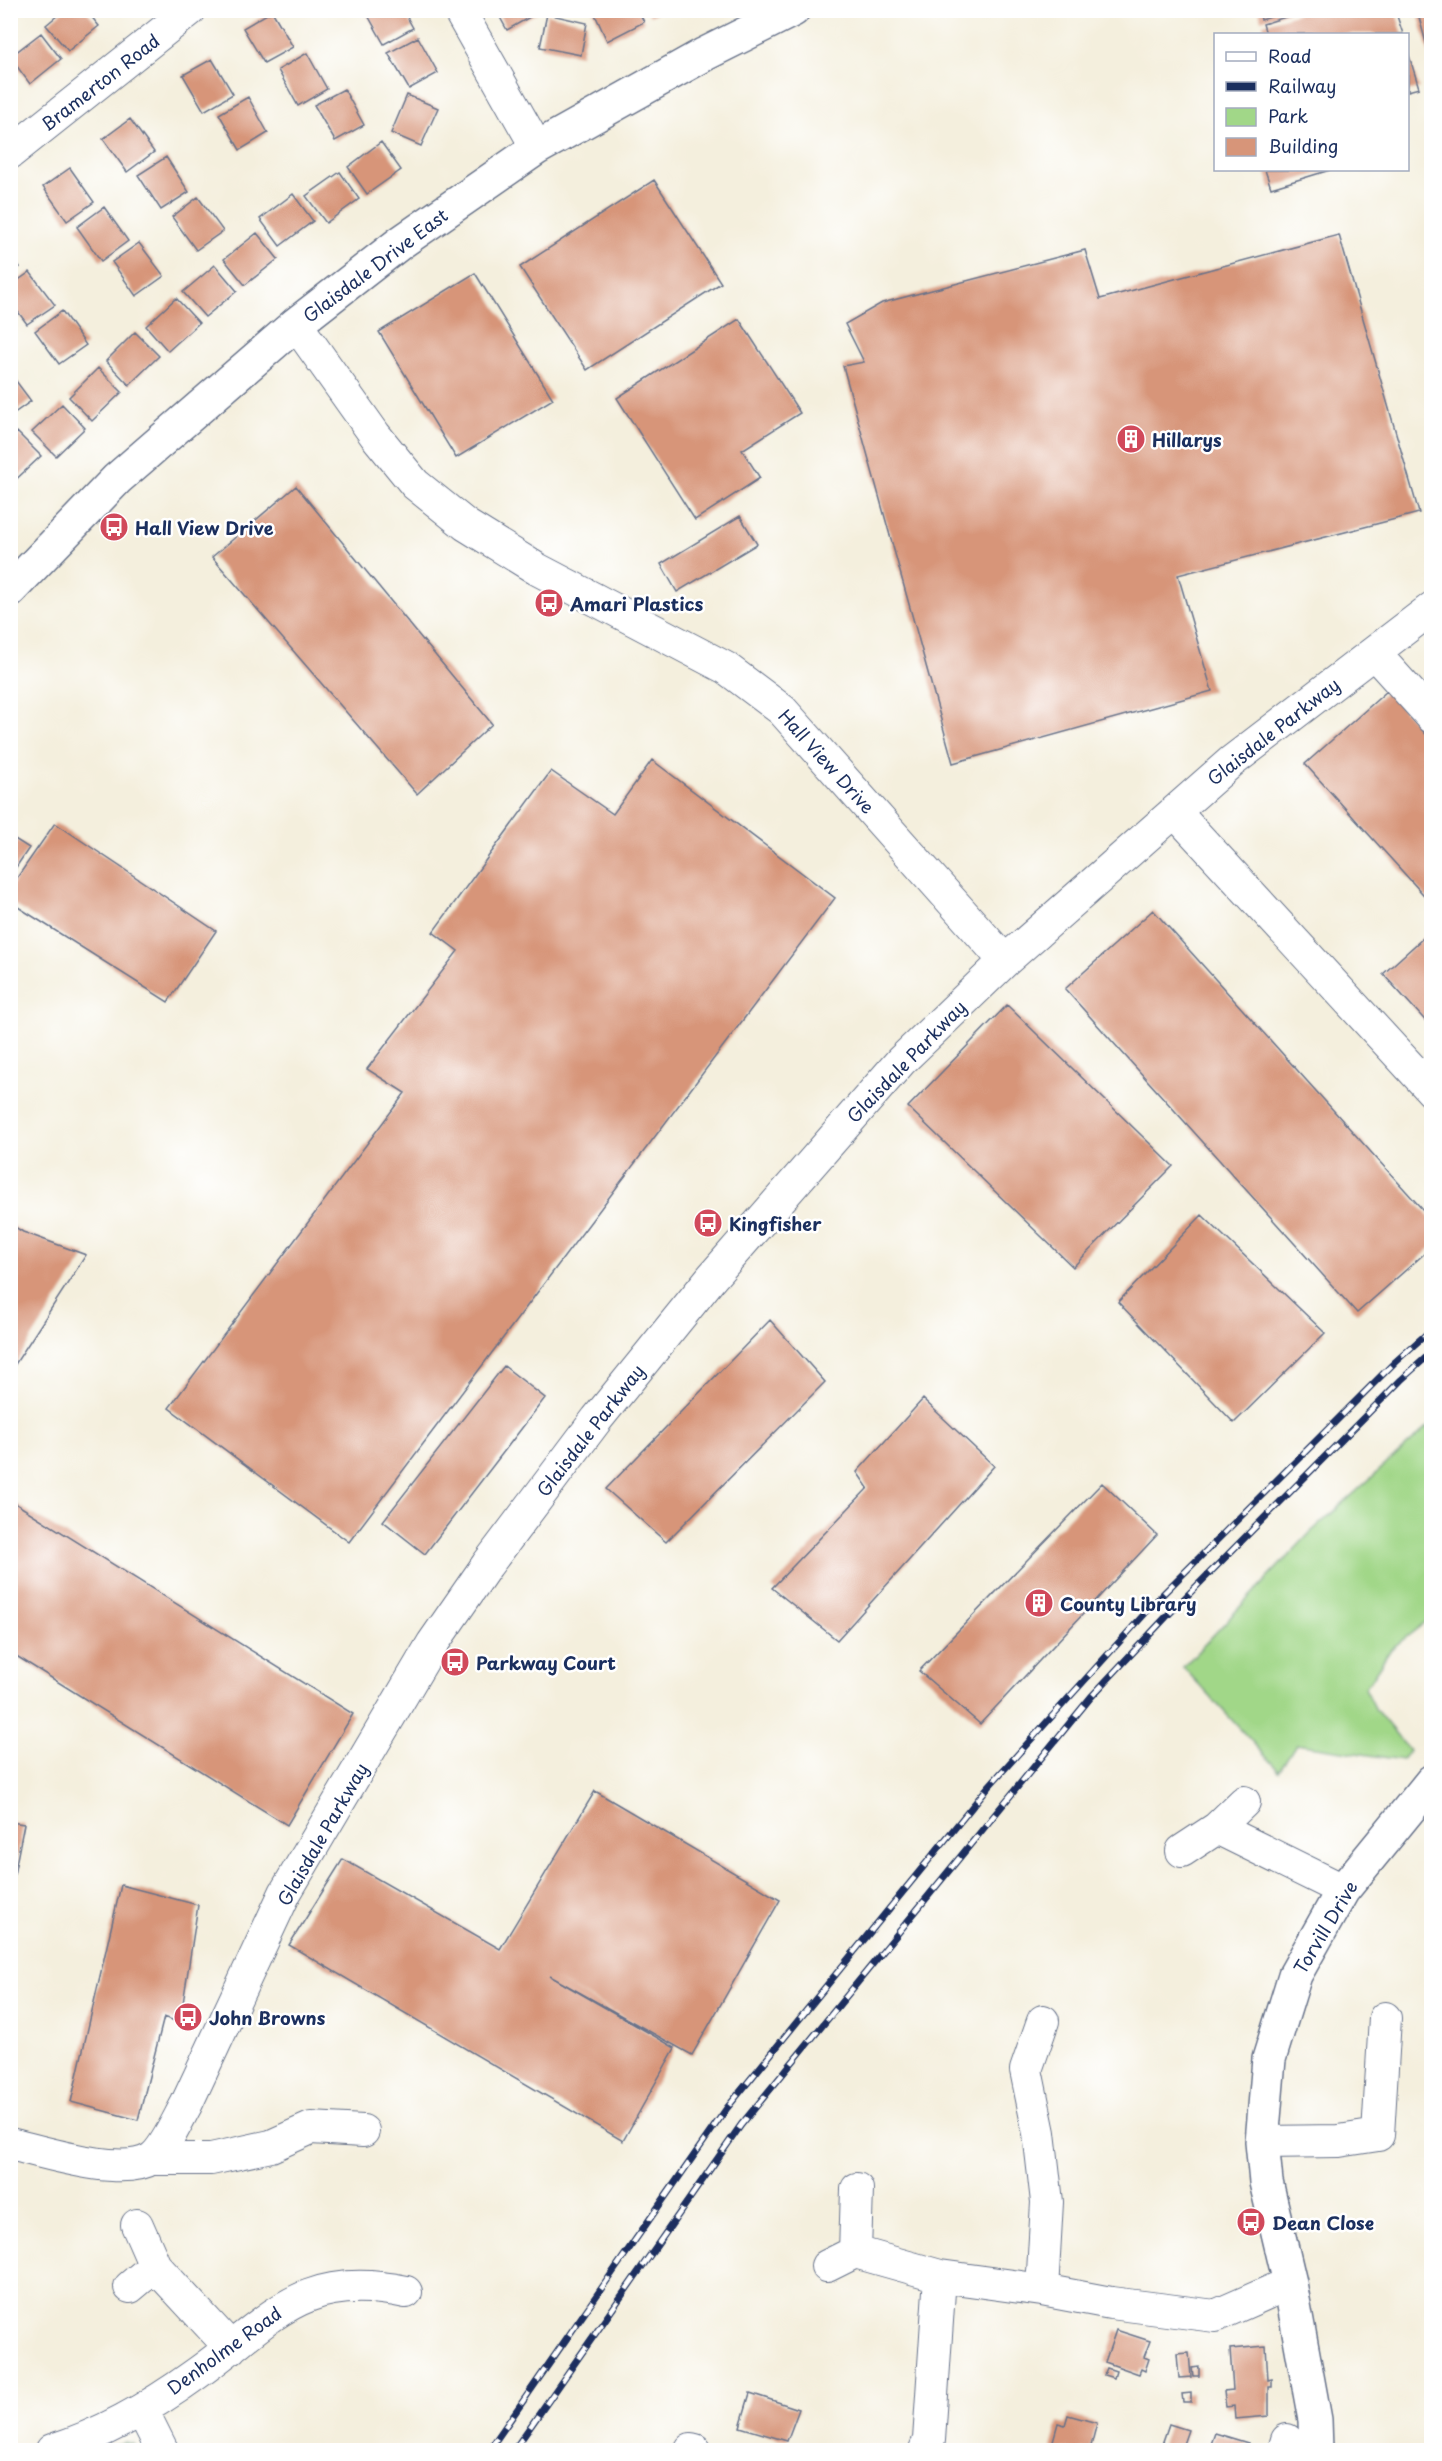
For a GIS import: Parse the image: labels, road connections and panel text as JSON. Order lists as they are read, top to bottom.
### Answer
{
  "streets": {
    "street": [
      "Bramerton Road",
      "Glaisdale Drive East",
      "Glaisdale Parkway",
      "Hall View Drive",
      "Torvill Drive",
      "Denholme Road"
    ]
  },
  "crossings": [
    ["Glaisdale Drive East", "Hall View Drive"],
    ["Glaisdale Parkway", "Hall View Drive"]
  ],
  "places": {
    "building": ["Hillarys", "County Library"],
    "bus stop": [
      "Hall View Drive",
      "Amari Plastics",
      "Kingfisher",
      "Parkway Court",
      "John Browns",
      "Dean Close"
    ]
  },
  "legend": [
    "Road",
    "Railway",
    "Park",
    "Building"
  ]
}
